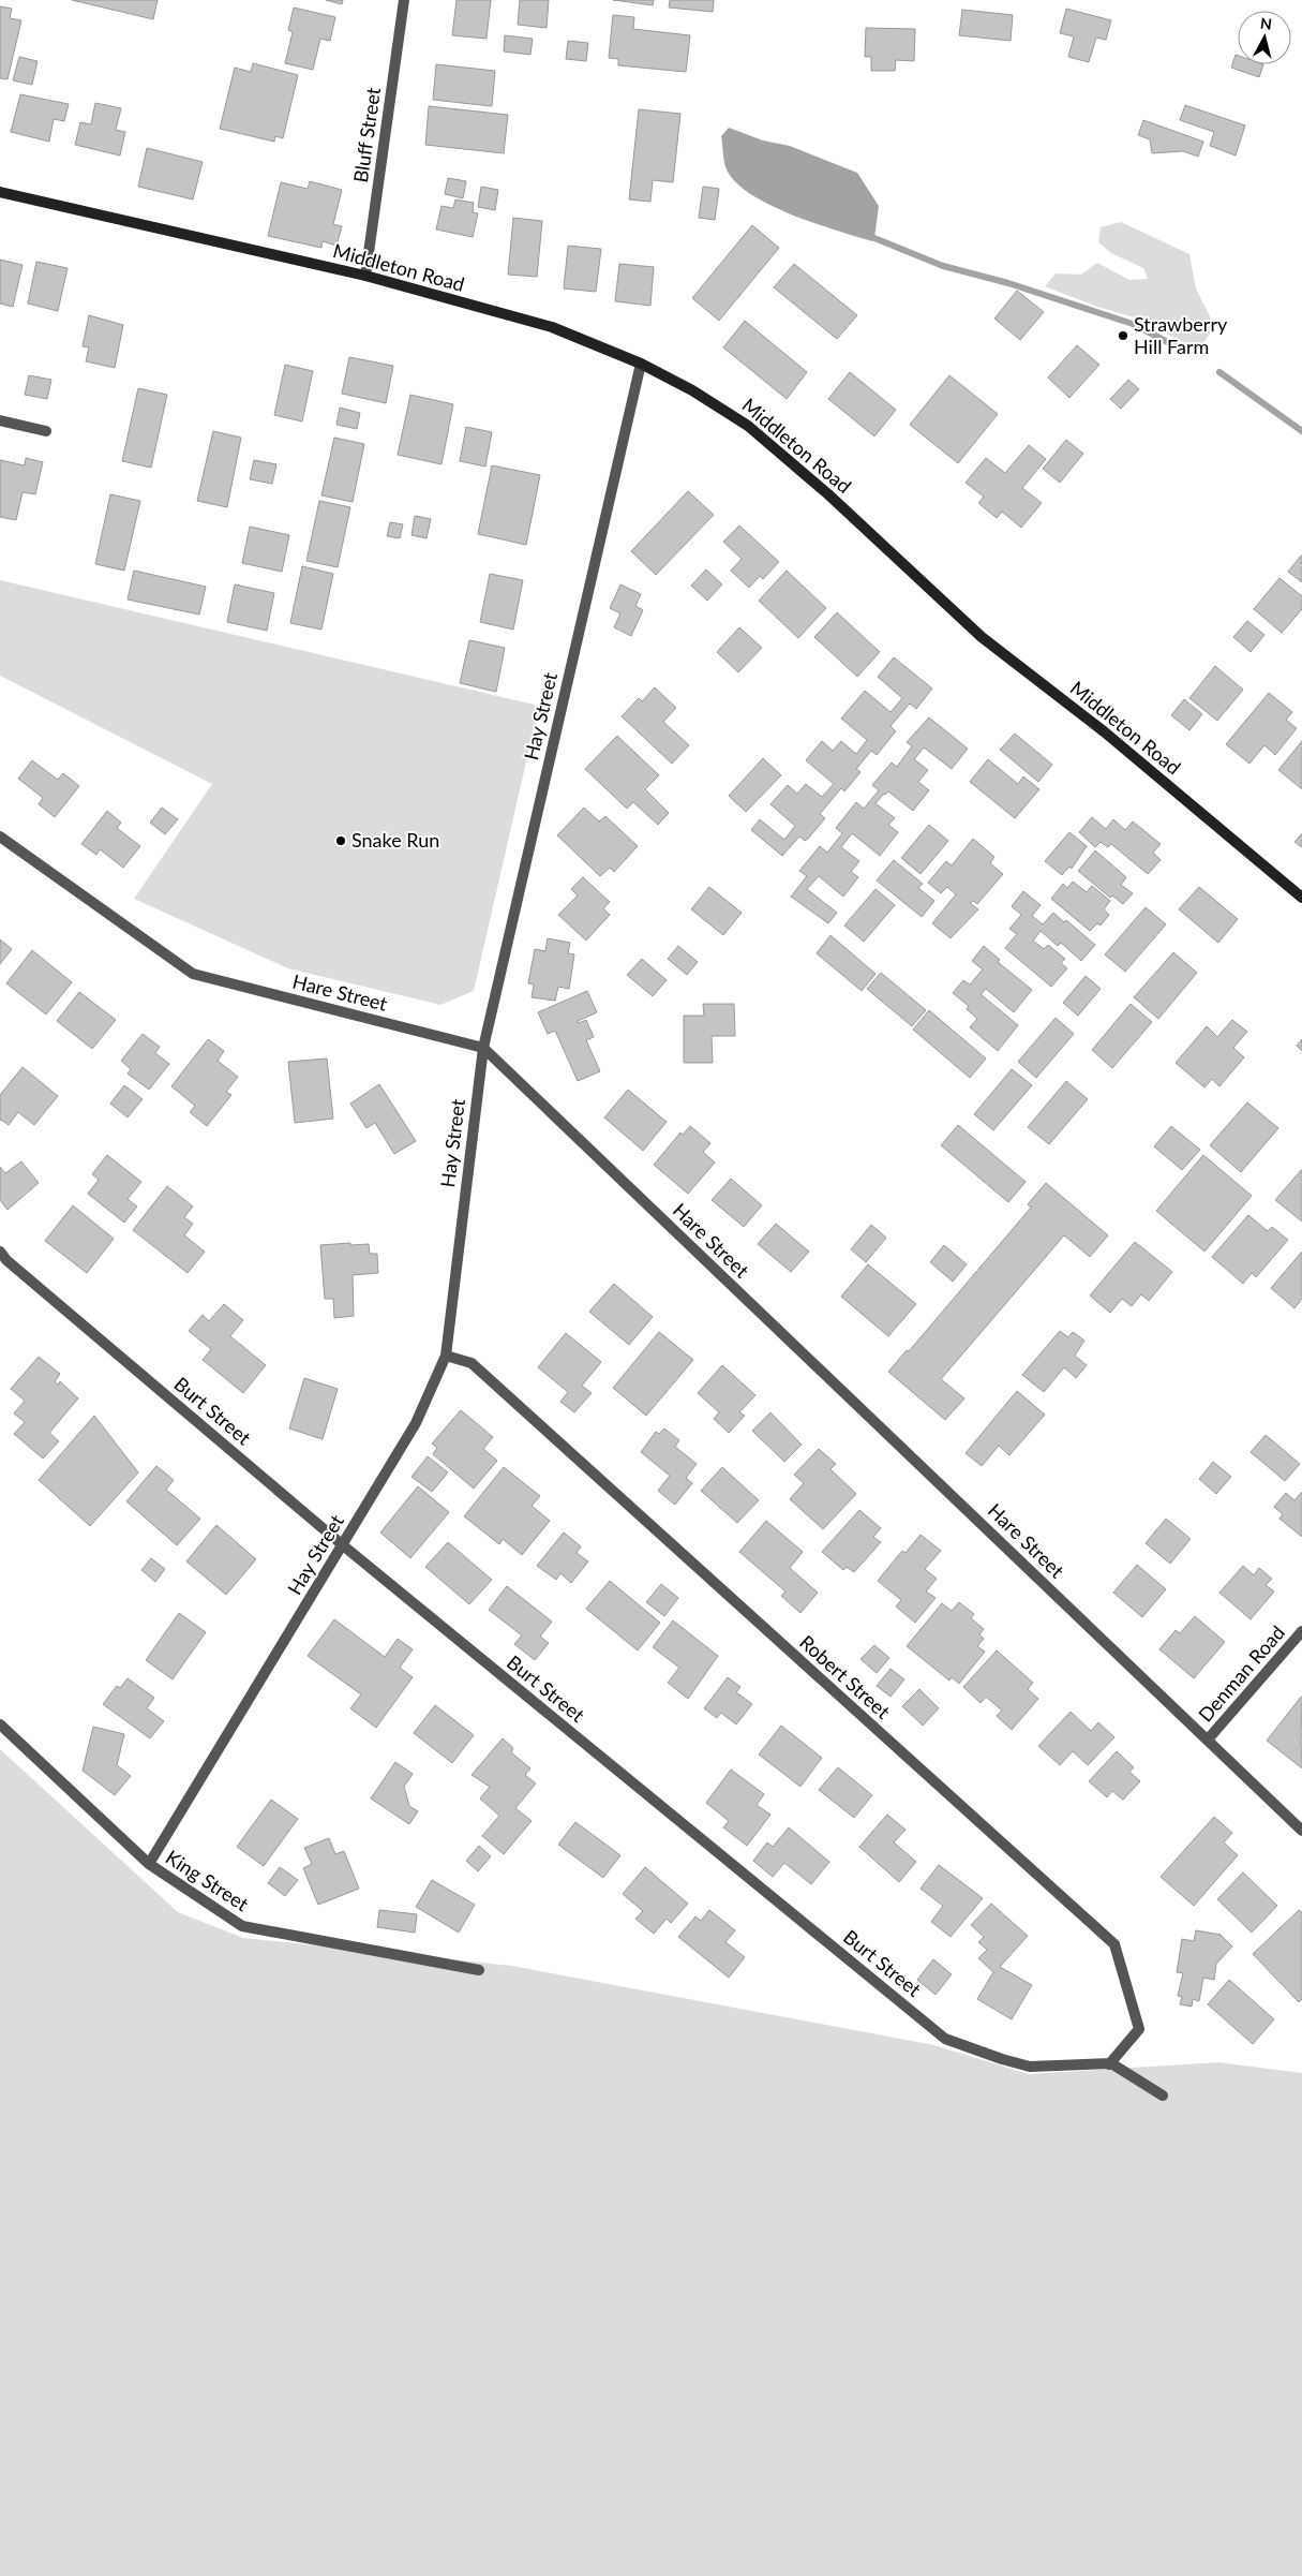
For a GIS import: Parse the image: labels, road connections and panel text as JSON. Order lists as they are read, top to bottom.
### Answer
{
  "streets": {
    "main road": ["Middleton Road"],
    "street": [
      "Bluff Street",
      "Hay Street",
      "Hare Street",
      "Burt Street",
      "Denman Road",
      "Robert Street",
      "King Street"
    ]
  },
  "crossings": [
    ["Bluff Street", "Middleton Road"],
    ["Middleton Road", "Hay Street"],
    ["Hay Street", "Hare Street"],
    ["Hay Street", "Burt Street"],
    ["Hay Street", "Robert Street"],
    ["Hay Street", "King Street"],
    ["Hare Street", "Denman Road"],
    ["Burt Street", "Robert Street"]
  ],
  "places": ["Strawberry Hill Farm", "Snake Run"],
  "north": "top"
}
